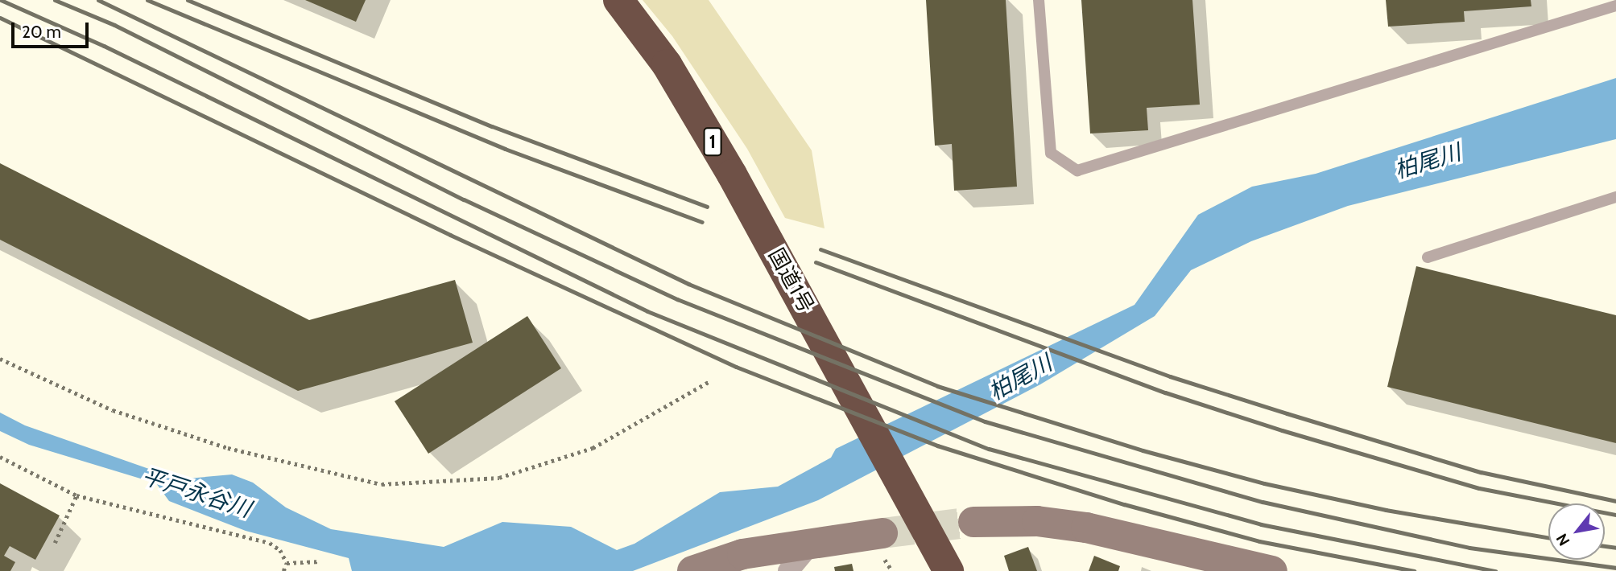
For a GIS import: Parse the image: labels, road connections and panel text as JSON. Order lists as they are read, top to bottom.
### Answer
{
  "streets": {
    "highway": ["1", "国道1号"]
  },
  "water": ["柏尾川", "平戸永谷川"],
  "scale_bar": "20 m",
  "north": "bottom left"
}
